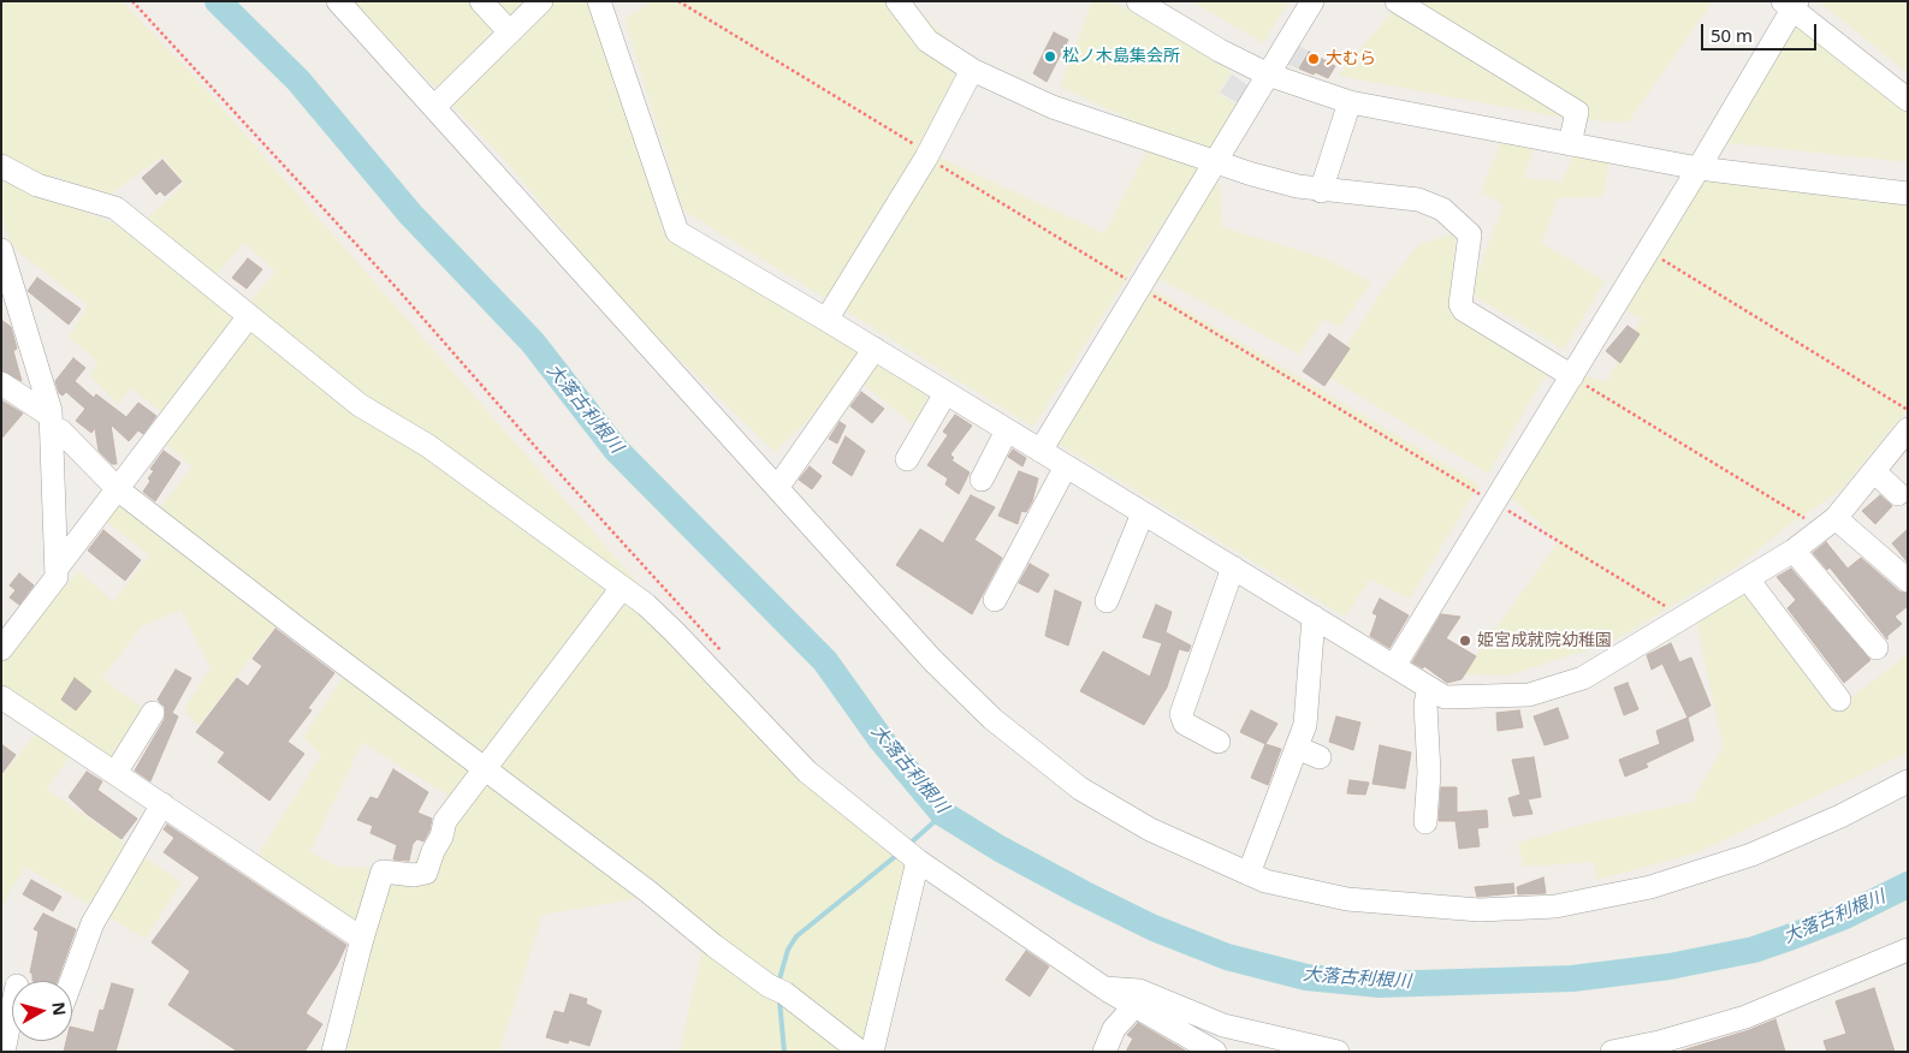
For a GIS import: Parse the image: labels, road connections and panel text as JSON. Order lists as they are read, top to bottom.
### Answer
{
  "water": ["大落古利根川"],
  "places": ["松ノ木島集会所", "大むら", "姫宮成就院幼稚園"],
  "scale_bar": "50 m",
  "north": "right"
}
